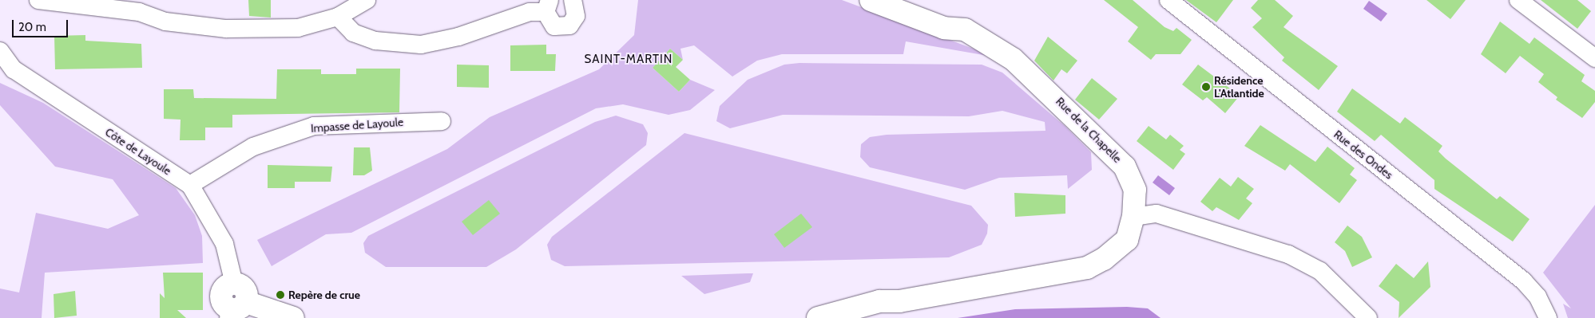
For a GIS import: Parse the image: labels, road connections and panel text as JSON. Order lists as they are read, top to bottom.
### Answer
{
  "streets": {
    "street": [
      "Impasse de Layoule",
      "Rue de la Chapelle",
      "Côte de Layoule",
      "Rue des Ondes"
    ]
  },
  "crossings": [
    ["Impasse de Layoule", "Côte de Layoule"]
  ],
  "districts": ["SAINT-MARTIN"],
  "places": ["Résidence L'Atlantide", "Repère de crue"],
  "scale_bar": "20 m"
}
